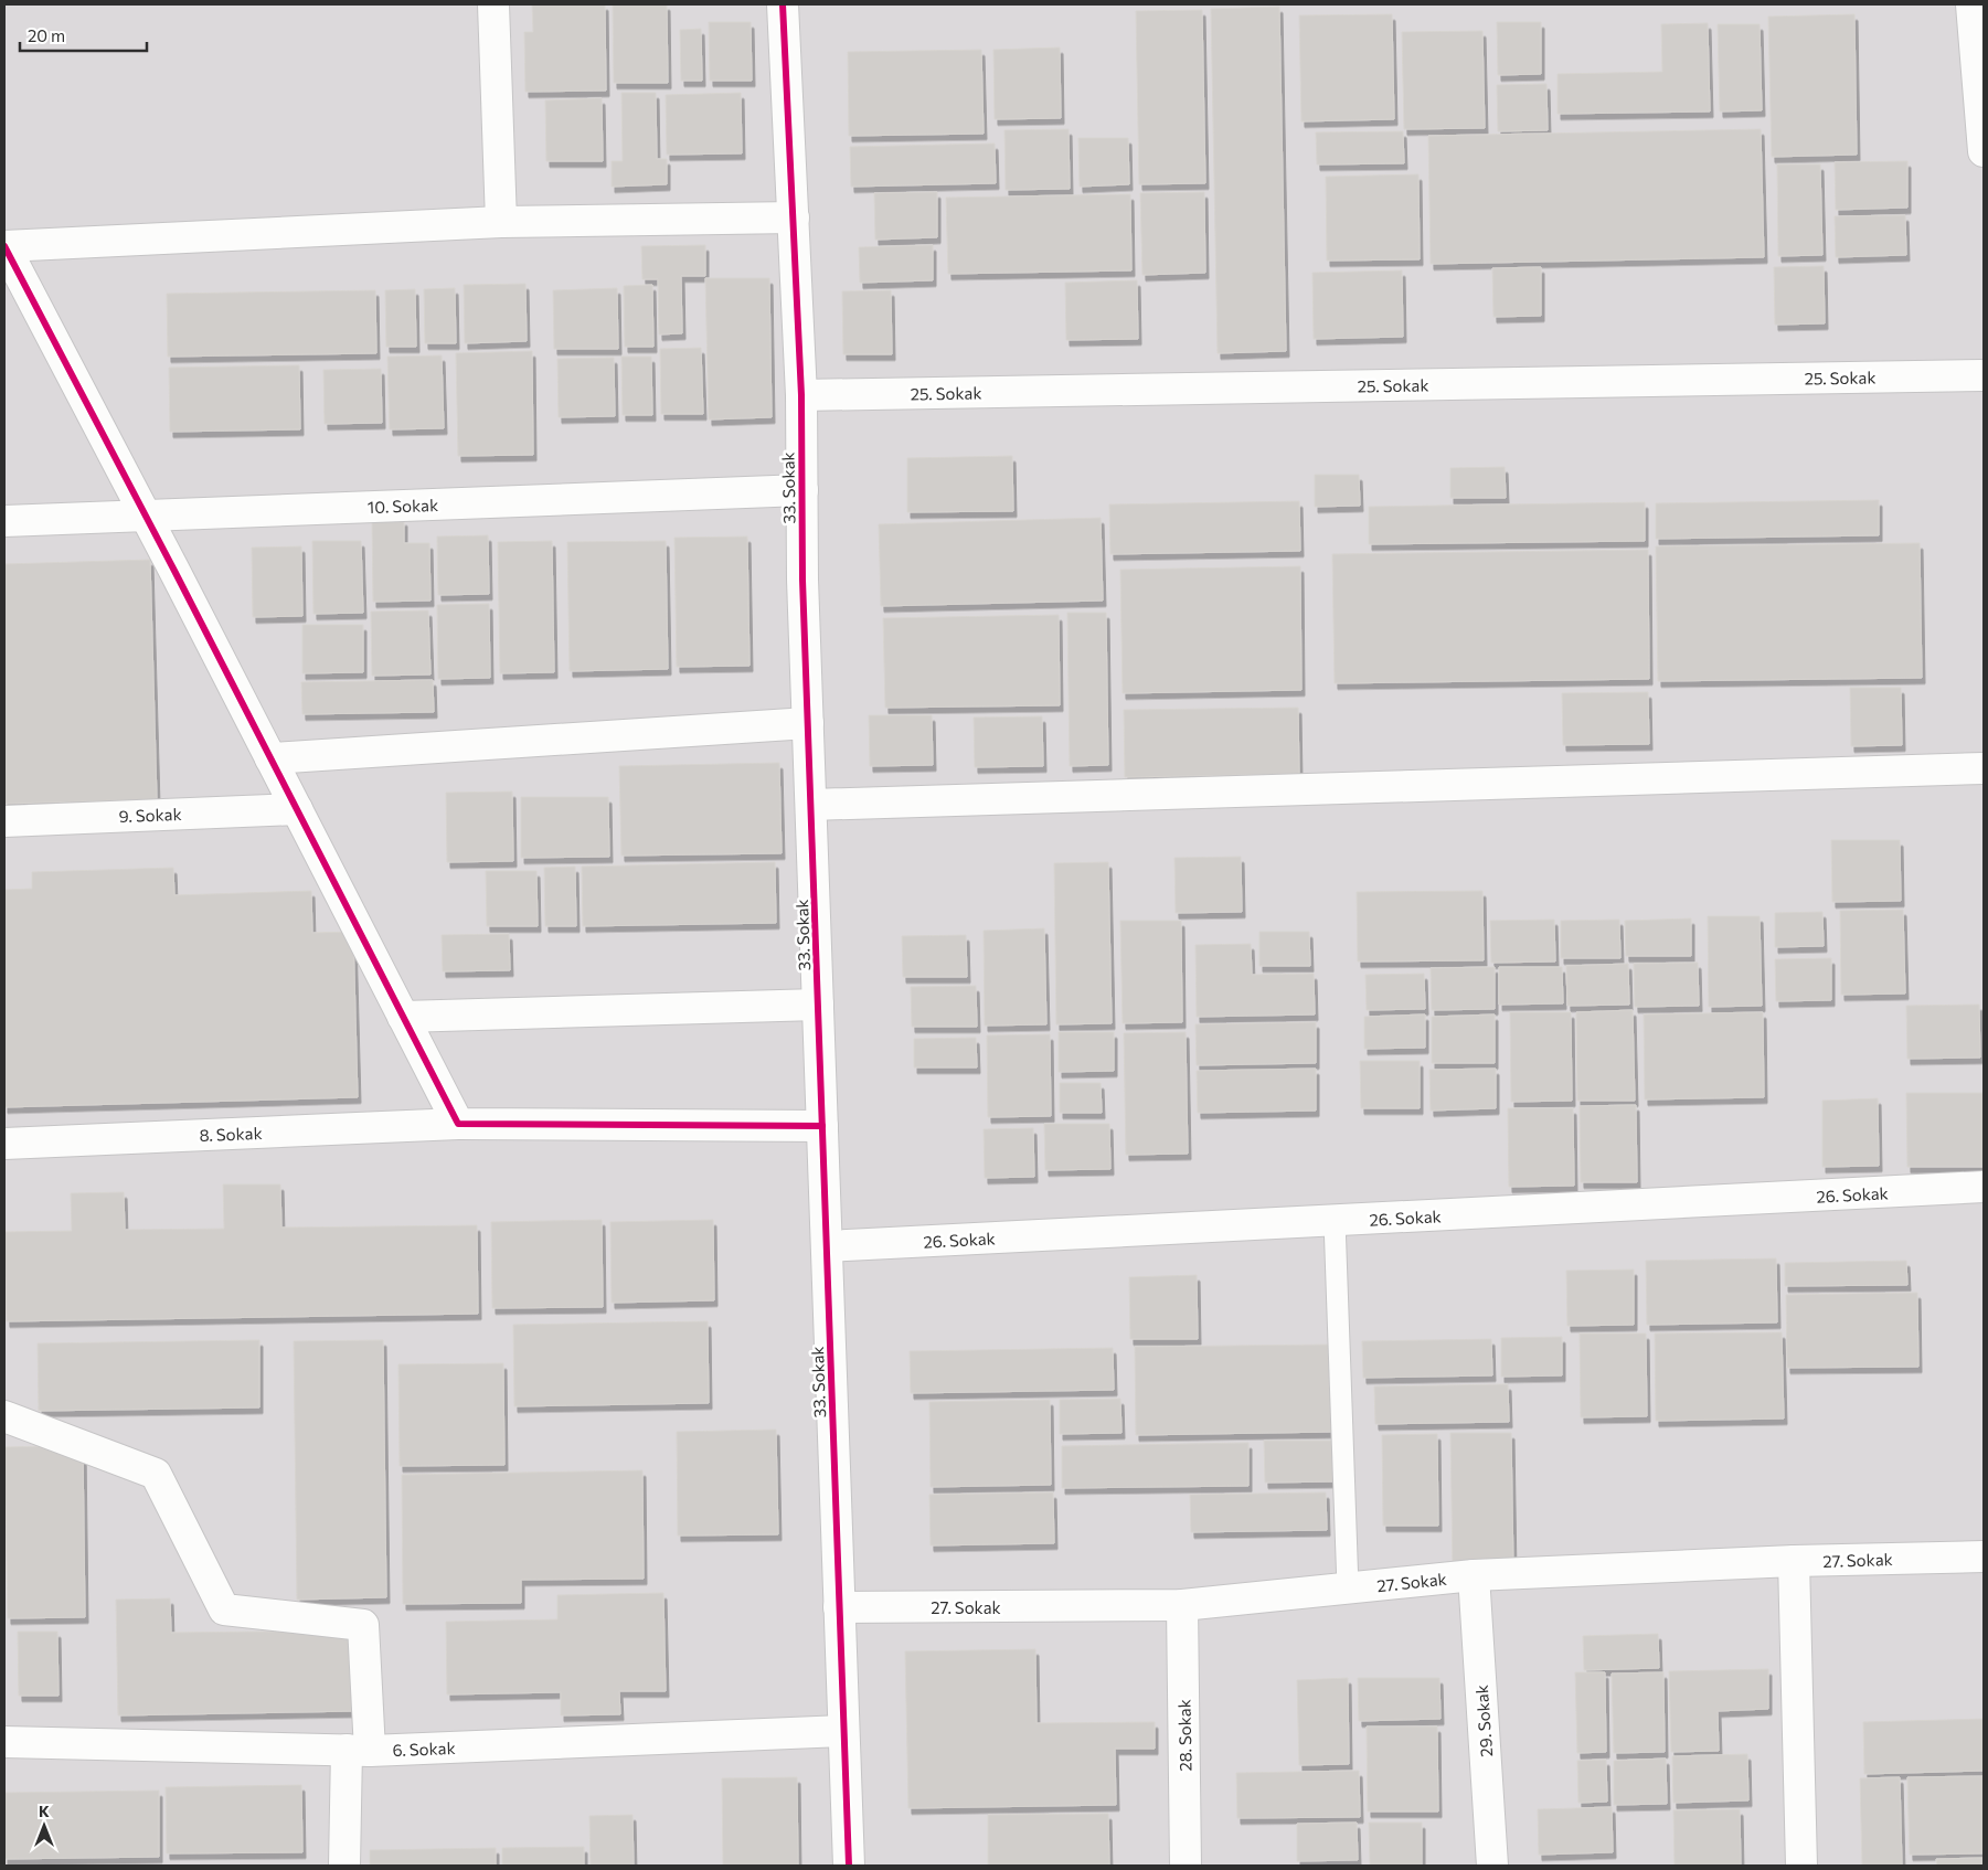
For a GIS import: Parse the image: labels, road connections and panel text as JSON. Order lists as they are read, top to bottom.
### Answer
{
  "streets": {
    "street": [
      "25. Sokak",
      "33. Sokak",
      "10. Sokak",
      "9. Sokak",
      "8. Sokak",
      "26. Sokak",
      "27. Sokak",
      "29. Sokak",
      "28. Sokak",
      "6. Sokak"
    ]
  },
  "crossings": [
    ["25. Sokak", "33. Sokak"],
    ["33. Sokak", "10. Sokak"],
    ["33. Sokak", "8. Sokak"],
    ["33. Sokak", "26. Sokak"],
    ["33. Sokak", "27. Sokak"],
    ["33. Sokak", "6. Sokak"],
    ["27. Sokak", "29. Sokak"],
    ["27. Sokak", "28. Sokak"]
  ],
  "scale_bar": "20 m",
  "north": "top"
}
